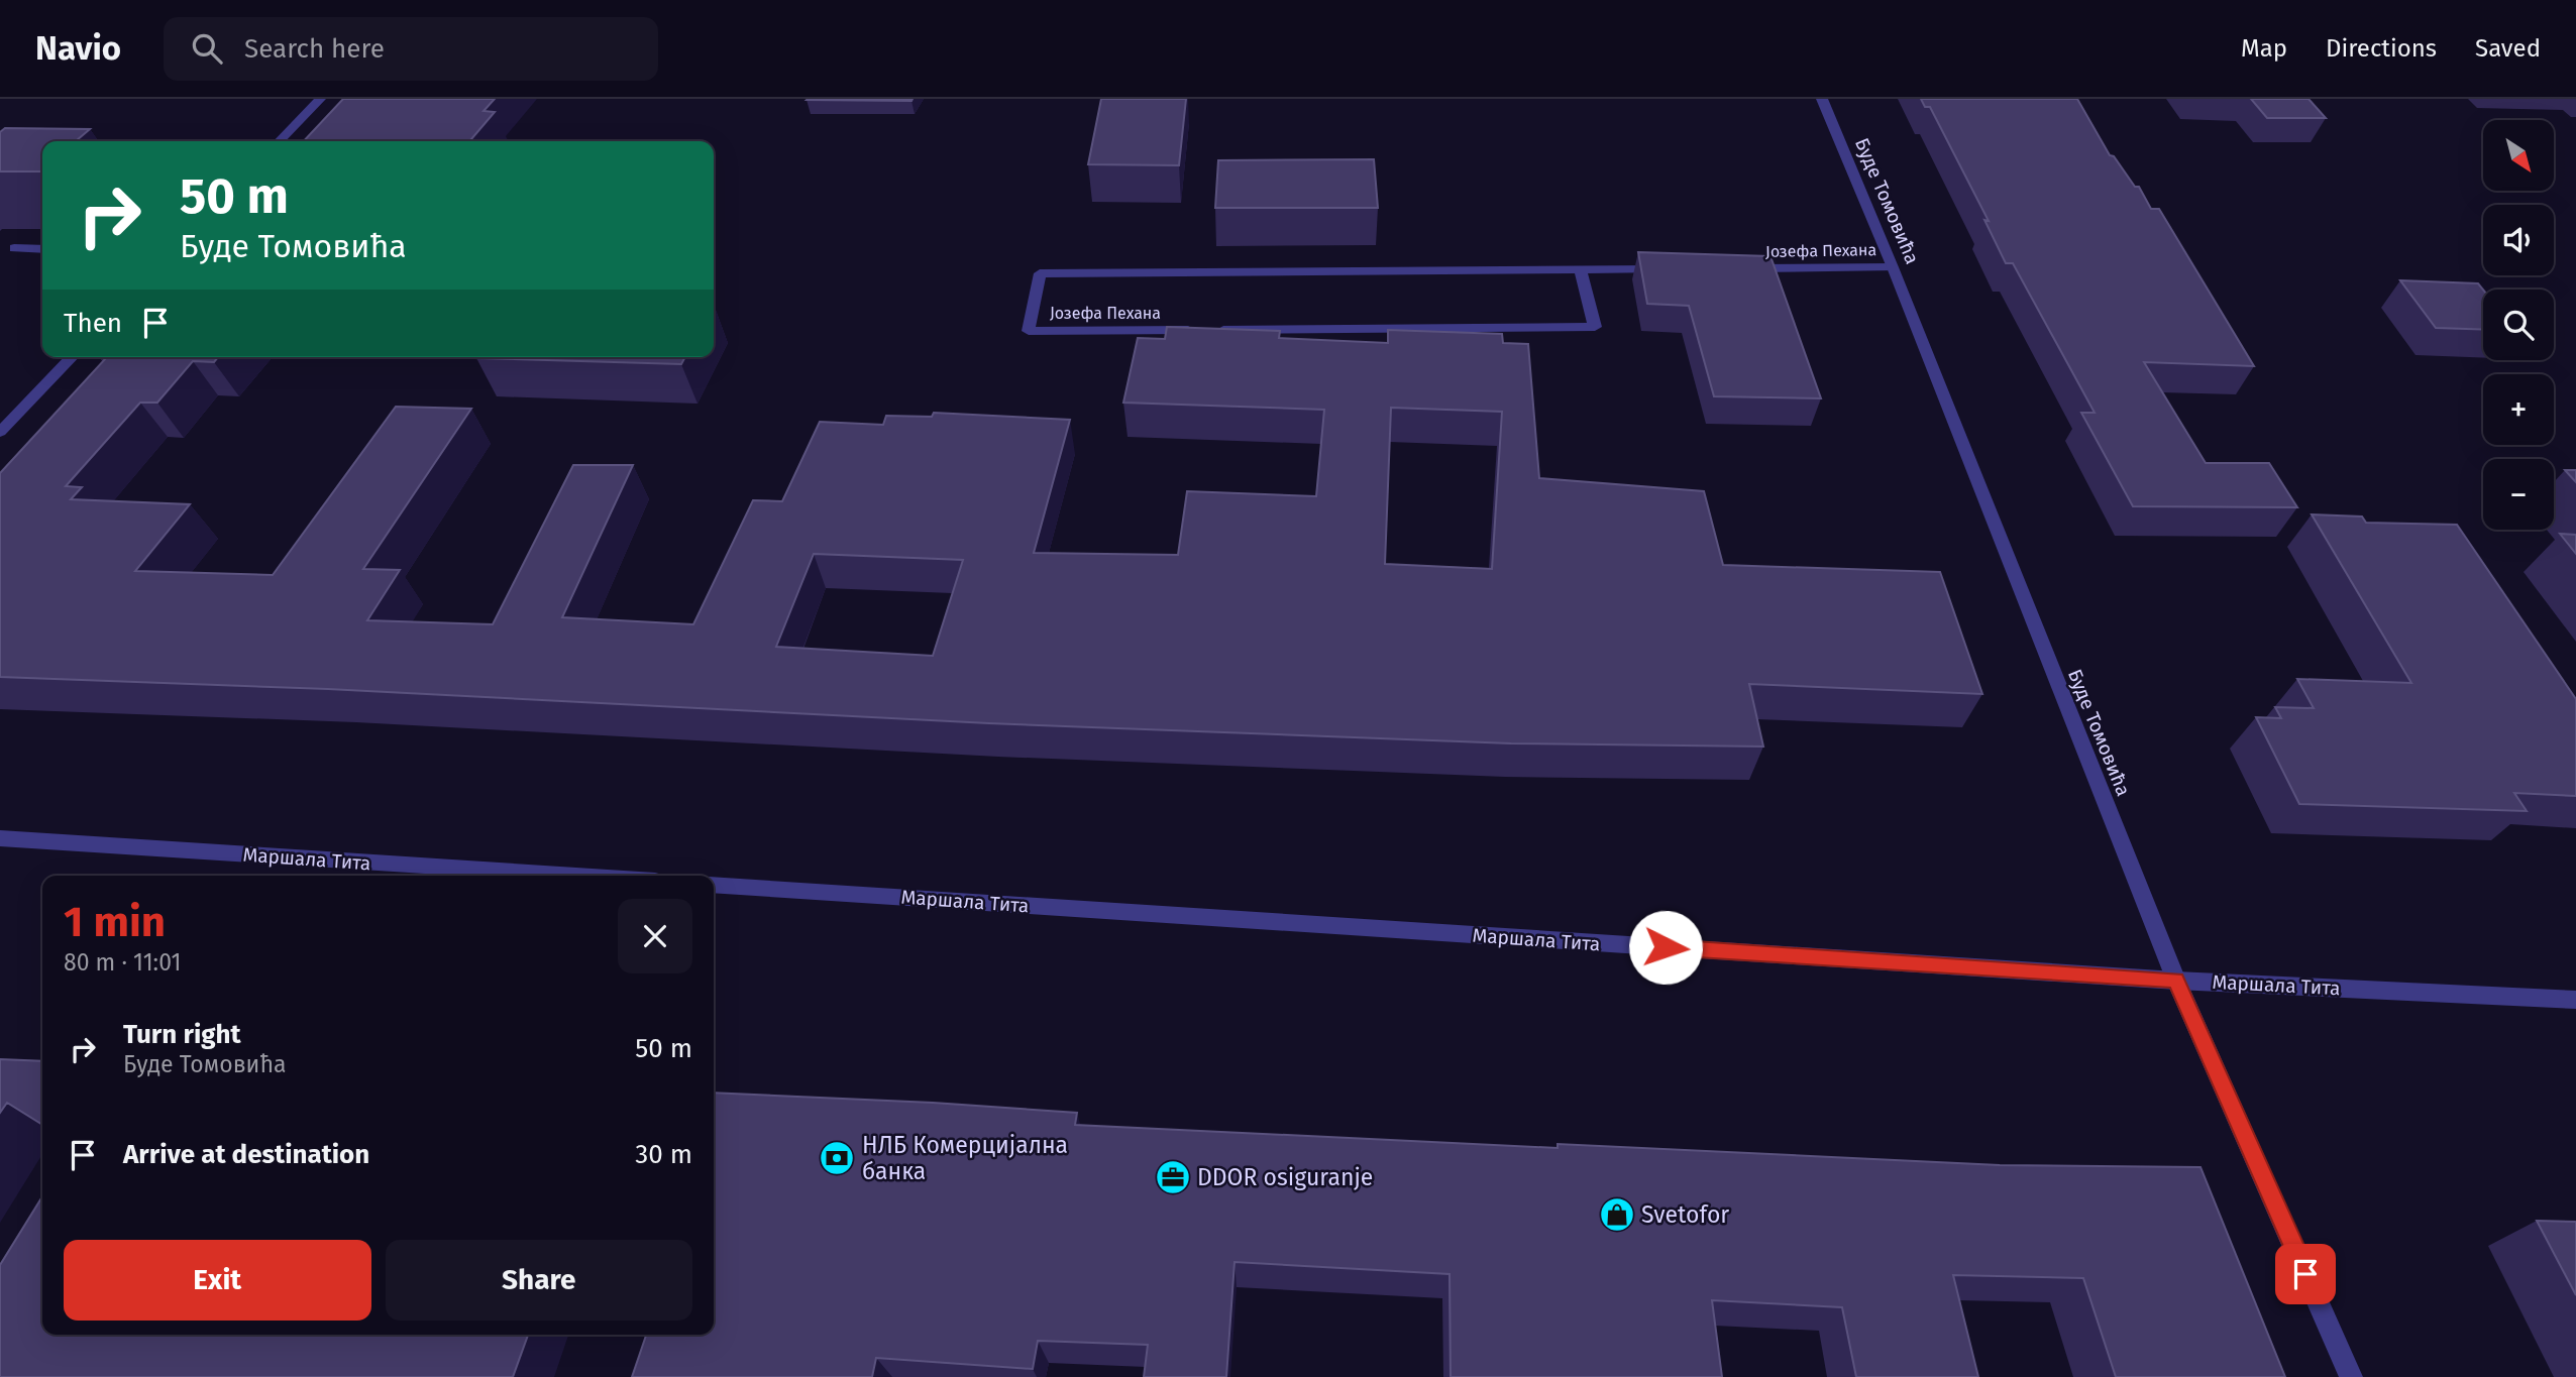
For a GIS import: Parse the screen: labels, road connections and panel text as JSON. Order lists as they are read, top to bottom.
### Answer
{
  "streets": {
    "street": ["Буде Томовића", "Јозефа Пехана", "Маршала Тита"]
  },
  "crossings": [
    ["Буде Томовића", "Јозефа Пехана"],
    ["Буде Томовића", "Маршала Тита"]
  ],
  "places": {
    "bank": ["НЛБ Комерцијална банка"],
    "office": ["DDOR osiguranje"],
    "shop": ["Svetofor"]
  },
  "north": "bottom right",
  "page": {
    "header": "Navio",
    "search": "Search here",
    "nav": ["Map", "Directions", "Saved"],
    "map_buttons": ["+", "−"],
    "turn": ["50 m", "Буде Томовића"],
    "then": "Then",
    "heading": ["1 min", "80 m · 11:01"],
    "list": [
      {
        "name": "Turn right",
        "note": "Буде Томовића",
        "value": "50 m"
      },
      {
        "name": "Arrive at destination",
        "value": "30 m"
      }
    ],
    "buttons": ["Exit", "Share"]
  }
}
